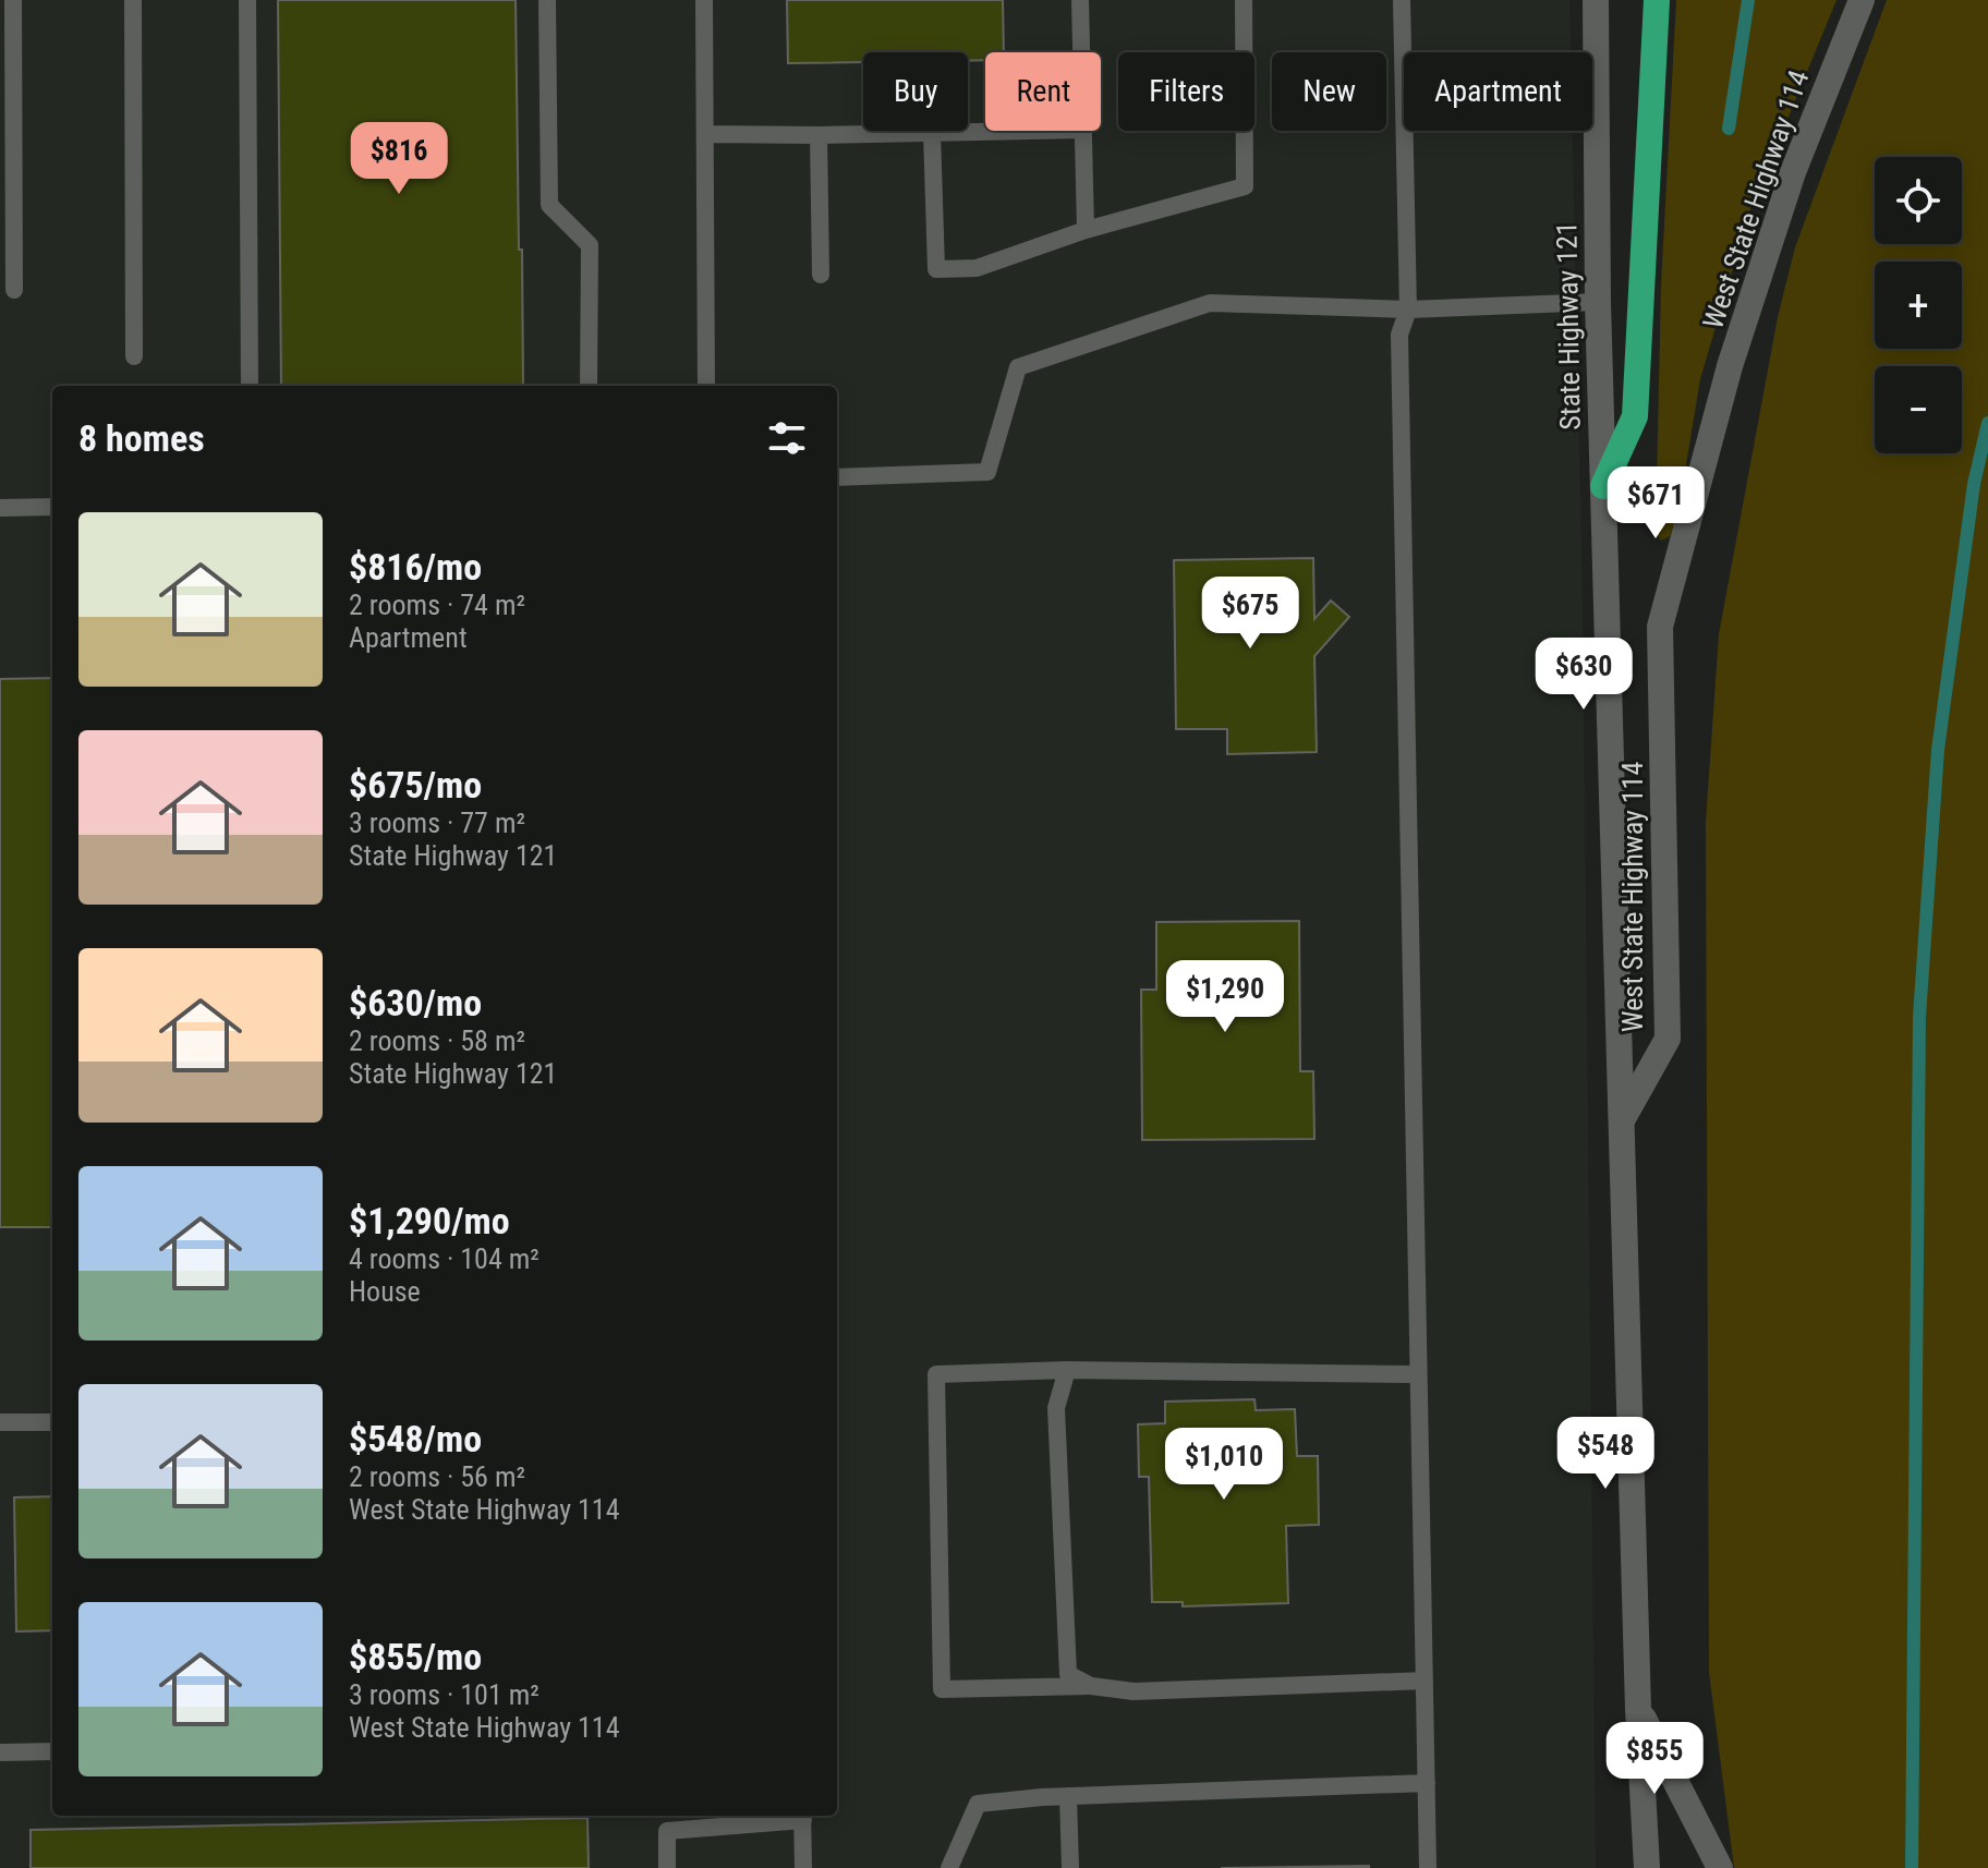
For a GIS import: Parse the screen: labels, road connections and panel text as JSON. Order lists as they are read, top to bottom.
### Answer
{
  "streets": {
    "main road": ["West State Highway 114", "State Highway 121"]
  },
  "crossings": [
    ["West State Highway 114", "State Highway 121"]
  ],
  "page": {
    "chip": [
      "Buy",
      "Rent",
      "Filters",
      "New",
      "Apartment"
    ],
    "price": [
      "$816",
      "$671",
      "$675",
      "$630",
      "$1,290",
      "$548",
      "$1,010",
      "$855"
    ],
    "map_buttons": ["+", "−"],
    "heading": "8 homes",
    "list": [
      {
        "name": "$816/mo",
        "note": "2 rooms · 74 m² · Apartment"
      },
      {
        "name": "$675/mo",
        "note": "3 rooms · 77 m² · State Highway 121"
      },
      {
        "name": "$630/mo",
        "note": "2 rooms · 58 m² · State Highway 121"
      },
      {
        "name": "$1,290/mo",
        "note": "4 rooms · 104 m² · House"
      },
      {
        "name": "$548/mo",
        "note": "2 rooms · 56 m² · West State Highway 114"
      },
      {
        "name": "$855/mo",
        "note": "3 rooms · 101 m² · West State Highway 114"
      }
    ]
  }
}
